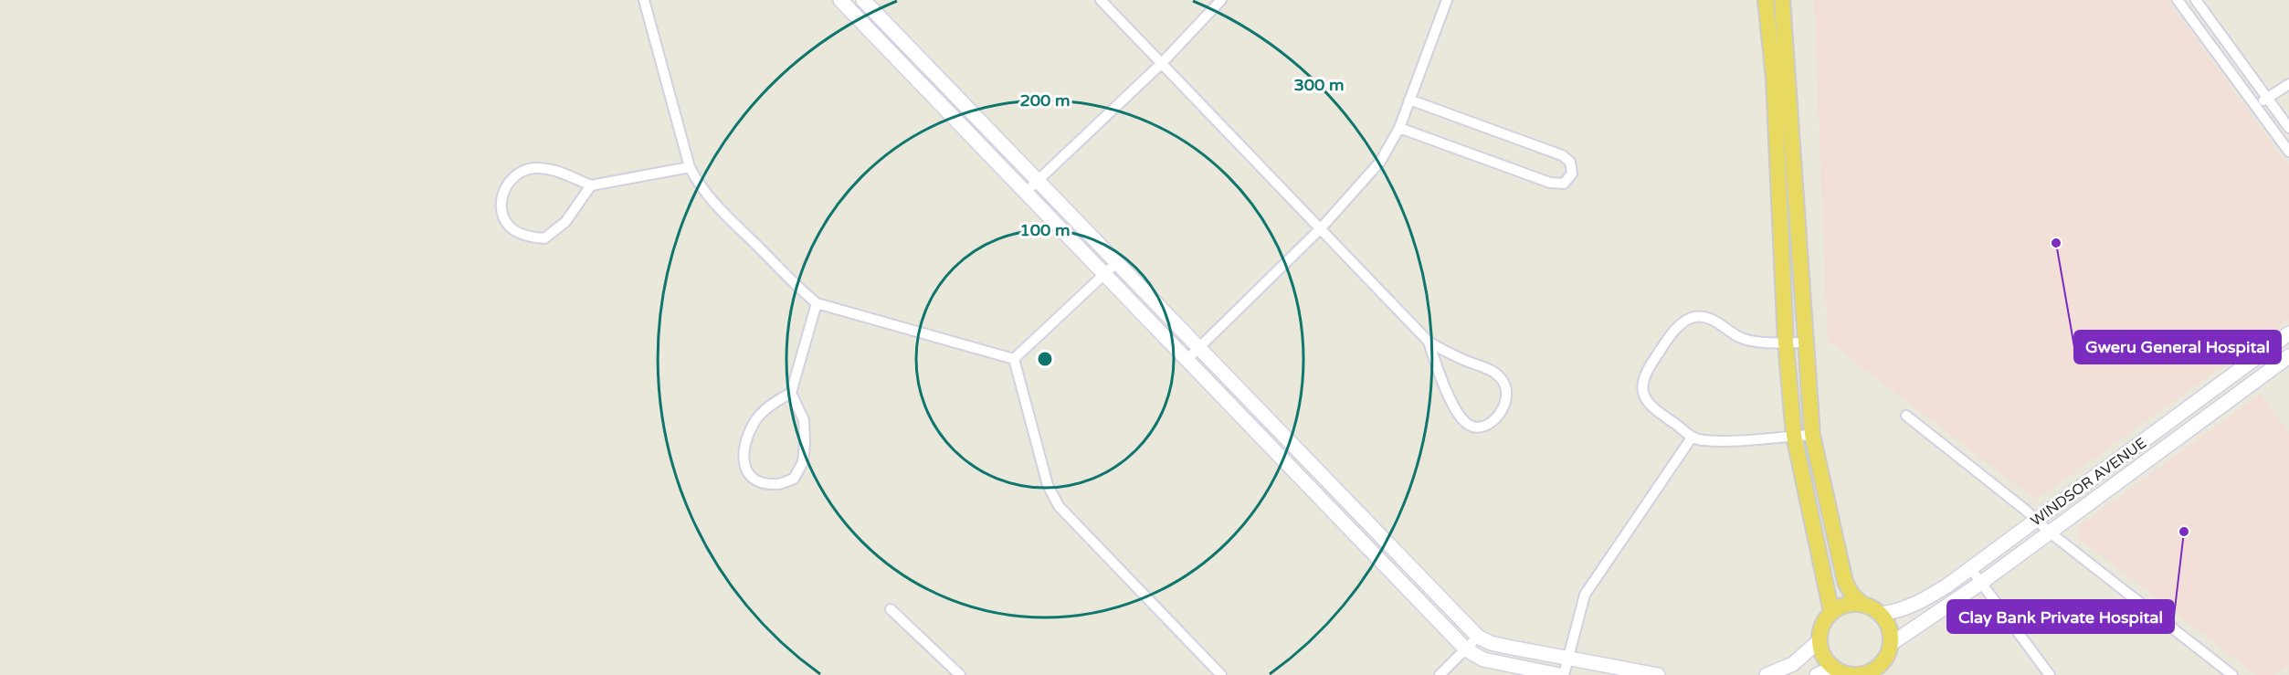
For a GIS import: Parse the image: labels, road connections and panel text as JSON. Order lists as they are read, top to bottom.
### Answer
{
  "streets": {
    "main road": ["WINDSOR AVENUE"]
  },
  "places": ["Gweru General Hospital", "Clay Bank Private Hospital"],
  "rings": ["300 m", "200 m", "100 m"]
}
